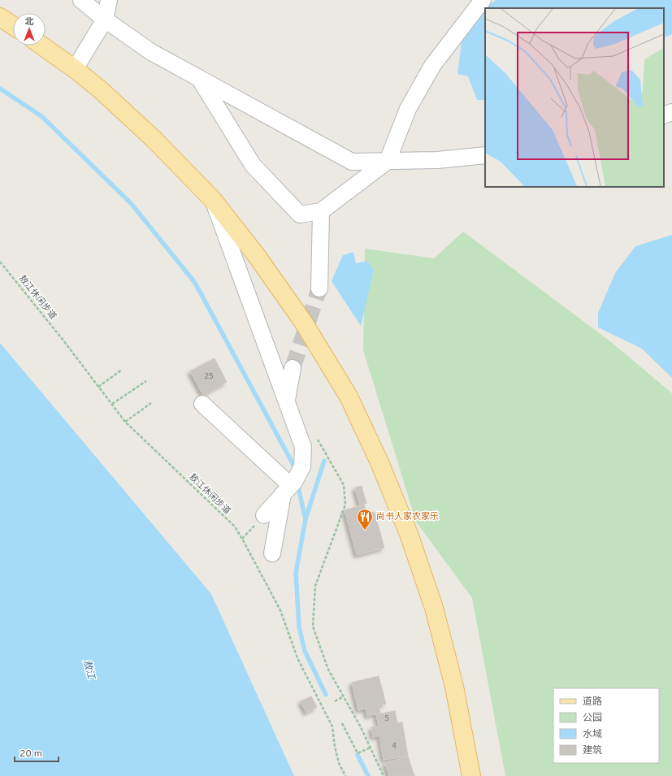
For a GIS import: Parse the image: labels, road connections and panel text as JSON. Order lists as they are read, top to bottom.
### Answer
{
  "streets": {
    "path": ["敖江休闲步道"]
  },
  "water": ["敖江"],
  "places": {
    "restaurant": ["尚书人家农家乐"]
  },
  "house_numbers": ["25", "5", "4"],
  "legend": [
    "道路",
    "公园",
    "水域",
    "建筑"
  ],
  "scale_bar": "20 m",
  "north": "top"
}
